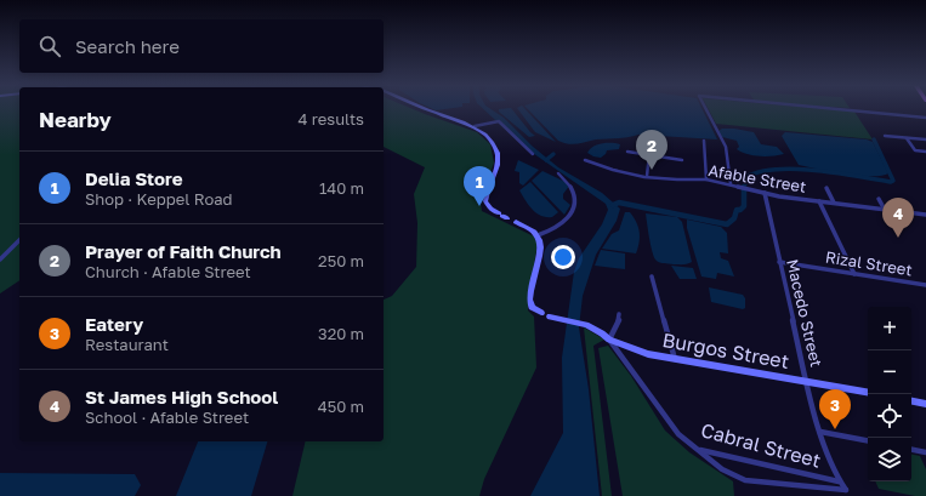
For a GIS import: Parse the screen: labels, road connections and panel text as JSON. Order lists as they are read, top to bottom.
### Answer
{
  "streets": {
    "street": [
      "Afable Street",
      "Rizal Street",
      "Macedo Street",
      "Burgos Street",
      "Cabral Street"
    ]
  },
  "crossings": [
    ["Afable Street", "Macedo Street"],
    ["Rizal Street", "Macedo Street"],
    ["Macedo Street", "Burgos Street"],
    ["Macedo Street", "Cabral Street"],
    ["Burgos Street", "Cabral Street"]
  ],
  "page": {
    "search": "Search here",
    "heading": ["Nearby", "4 results"],
    "pins": [
      "2",
      "1",
      "4",
      "3"
    ],
    "list": [
      {
        "mark": "1",
        "name": "Delia Store",
        "note": "Shop · Keppel Road",
        "value": "140 m"
      },
      {
        "mark": "2",
        "name": "Prayer of Faith Church",
        "note": "Church · Afable Street",
        "value": "250 m"
      },
      {
        "mark": "3",
        "name": "Eatery",
        "note": "Restaurant",
        "value": "320 m"
      },
      {
        "mark": "4",
        "name": "St James High School",
        "note": "School · Afable Street",
        "value": "450 m"
      }
    ],
    "map_buttons": ["+", "−"]
  }
}
